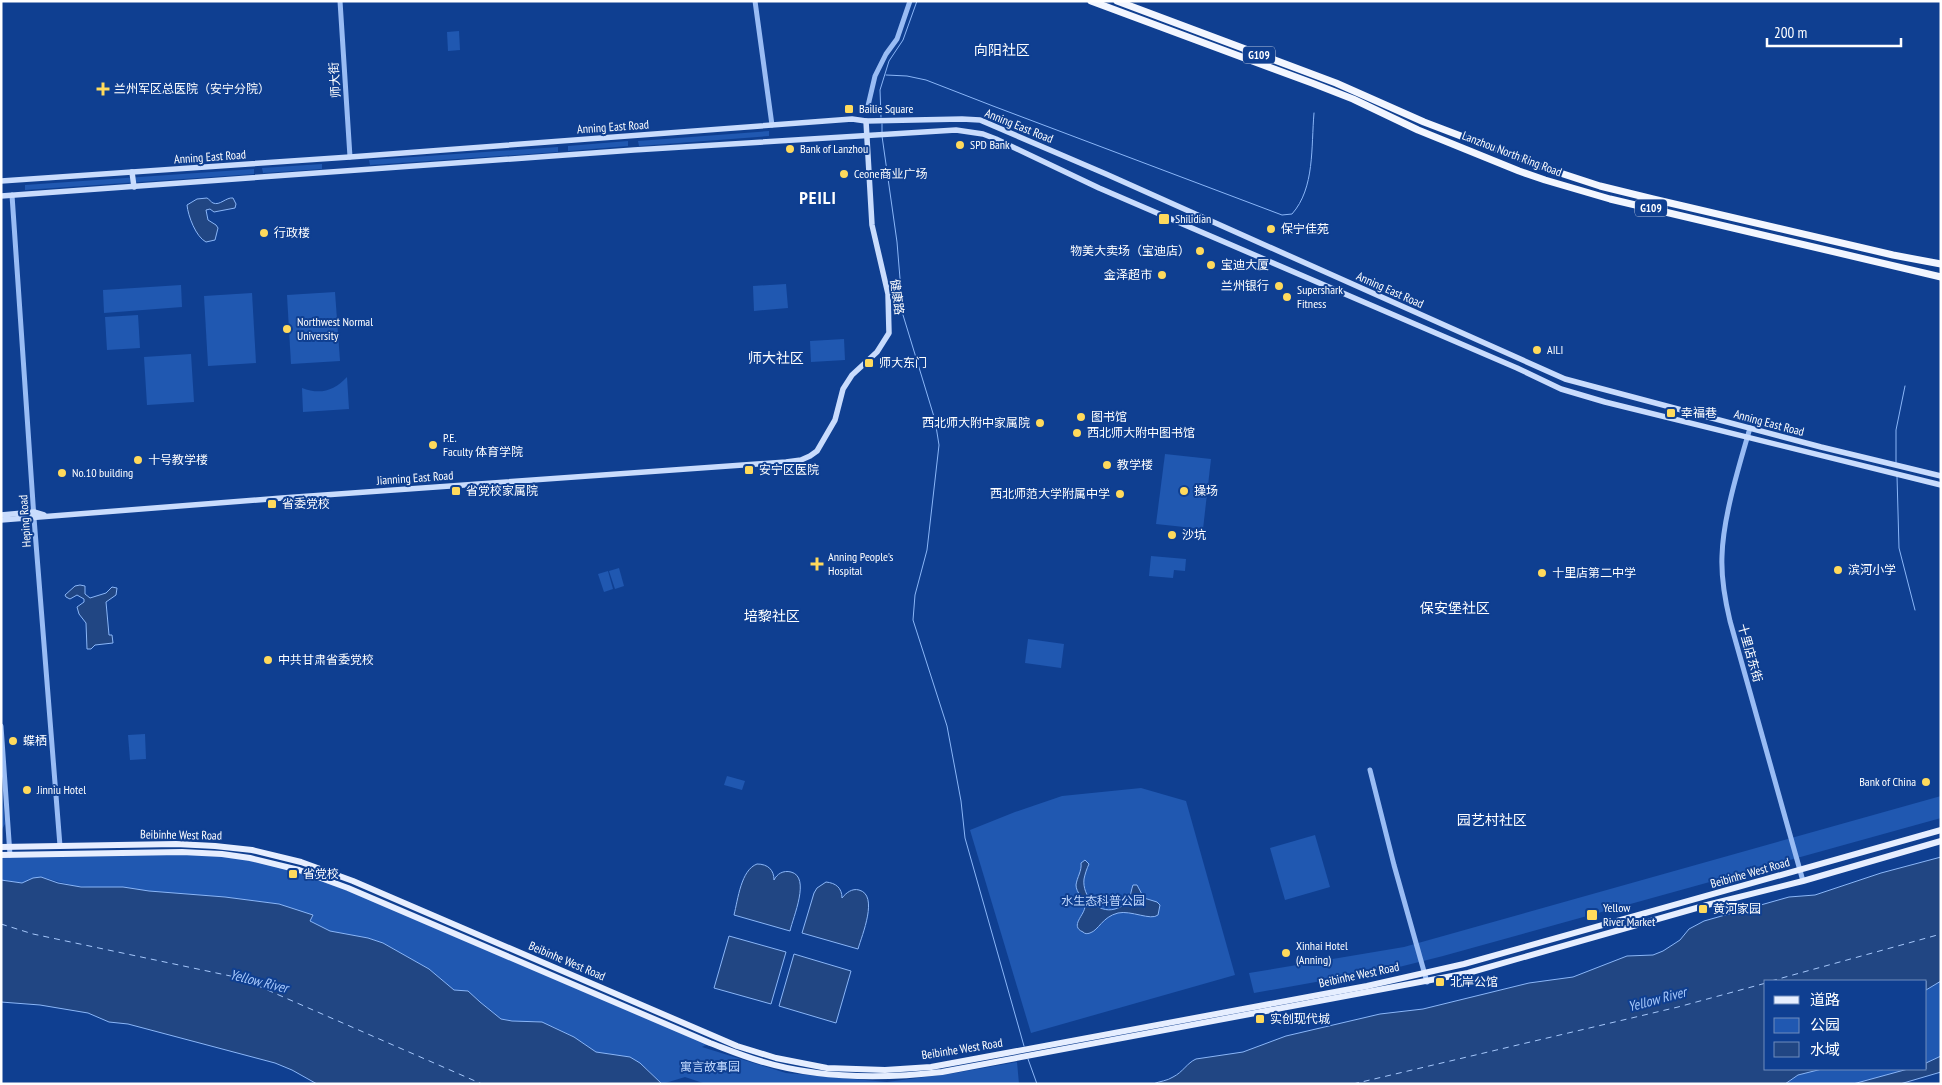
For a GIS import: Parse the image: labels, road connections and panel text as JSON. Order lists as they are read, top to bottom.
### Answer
{
  "streets": {
    "highway": ["G109", "Lanzhou North Ring Road"],
    "main road": [
      "Anning East Road",
      "健康路",
      "Jianning East Road",
      "Beibinhe West Road"
    ],
    "street": ["师大街", "Heping Road", "十里店东街"]
  },
  "crossings": [
    ["师大街", "Anning East Road"],
    ["Anning East Road", "健康路"],
    ["Anning East Road", "Heping Road"],
    ["Anning East Road", "十里店东街"],
    ["健康路", "Jianning East Road"],
    ["Jianning East Road", "Heping Road"],
    ["Heping Road", "Beibinhe West Road"],
    ["十里店东街", "Beibinhe West Road"]
  ],
  "districts": [
    "向阳社区",
    "PEILI",
    "师大社区",
    "保安堡社区",
    "培黎社区",
    "园艺村社区"
  ],
  "water": ["Yellow River"],
  "parks": ["水生态科普公园", "寓言故事园"],
  "places": {
    "health": ["兰州军区总医院（安宁分院）", "Anning People's Hospital"],
    "transit": [
      "Bailie Square",
      "Shilidian",
      "师大东门",
      "幸福巷",
      "安宁区医院",
      "省党校家属院",
      "省委党校",
      "省党校",
      "黄河家园",
      "Yellow River Market",
      "北岸公馆",
      "实创现代城"
    ],
    "other": [
      "SPD Bank",
      "Bank of Lanzhou",
      "Ceone商业广场",
      "保宁佳苑",
      "行政楼",
      "物美大卖场（宝迪店）",
      "宝迪大厦",
      "金泽超市",
      "兰州银行",
      "Supershark Fitness",
      "Northwest Normal University",
      "AILI",
      "图书馆",
      "西北师大附中家属院",
      "西北师大附中图书馆",
      "P.E. Faculty 体育学院",
      "十号教学楼",
      "教学楼",
      "No.10 building",
      "操场",
      "西北师范大学附属中学",
      "沙坑",
      "滨河小学",
      "十里店第二中学",
      "中共甘肃省委党校",
      "蝶栖",
      "Bank of China",
      "Jinniu Hotel",
      "Xinhai Hotel (Anning)"
    ]
  },
  "legend": ["道路", "公园", "水域"],
  "scale_bar": "200 m"
}
